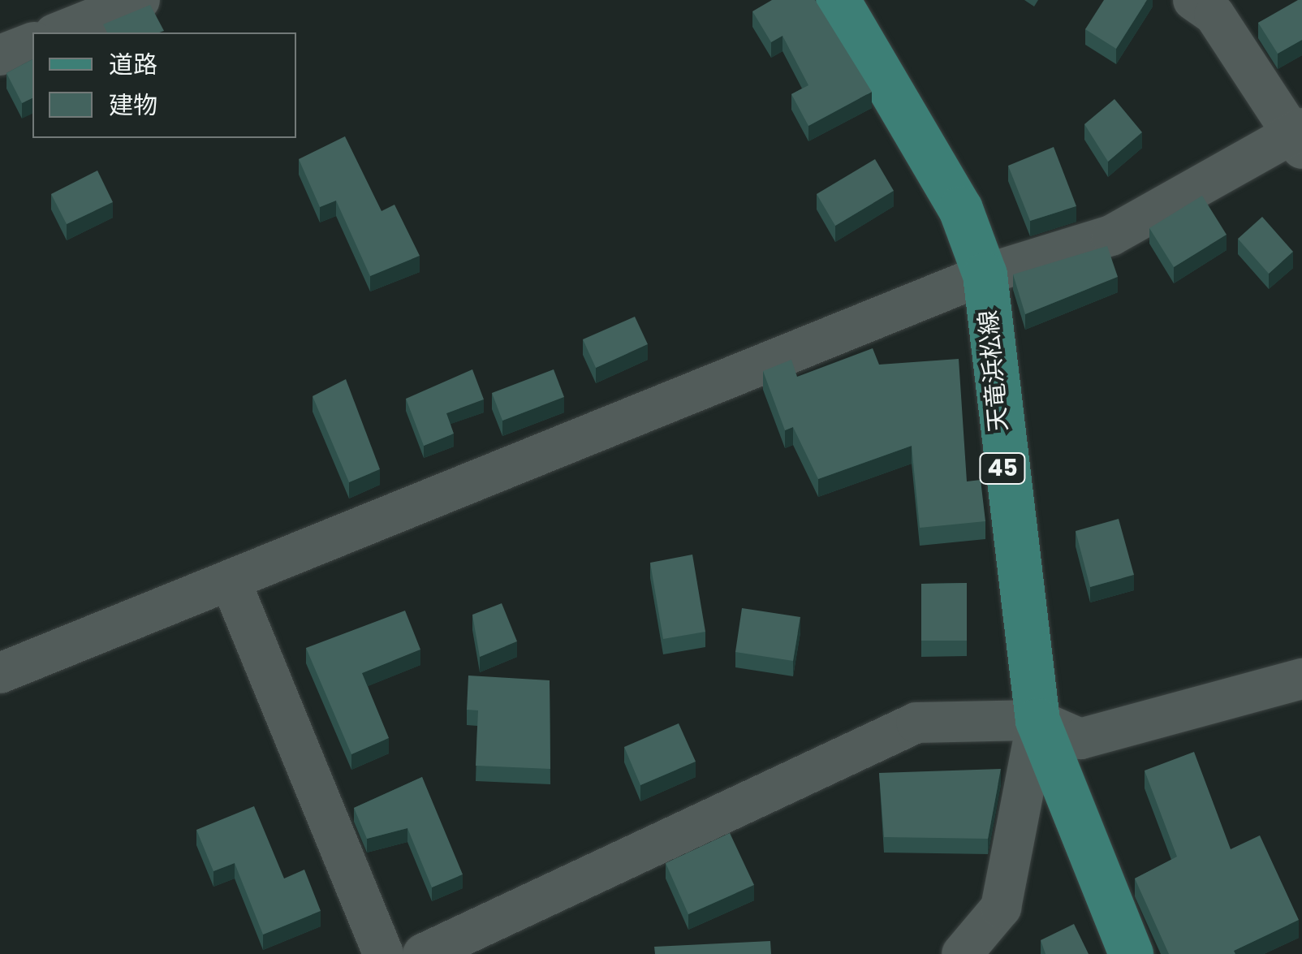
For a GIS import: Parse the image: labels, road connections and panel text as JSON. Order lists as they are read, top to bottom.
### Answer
{
  "streets": {
    "main road": ["天竜浜松線", "45"]
  },
  "legend": ["道路", "建物"]
}
